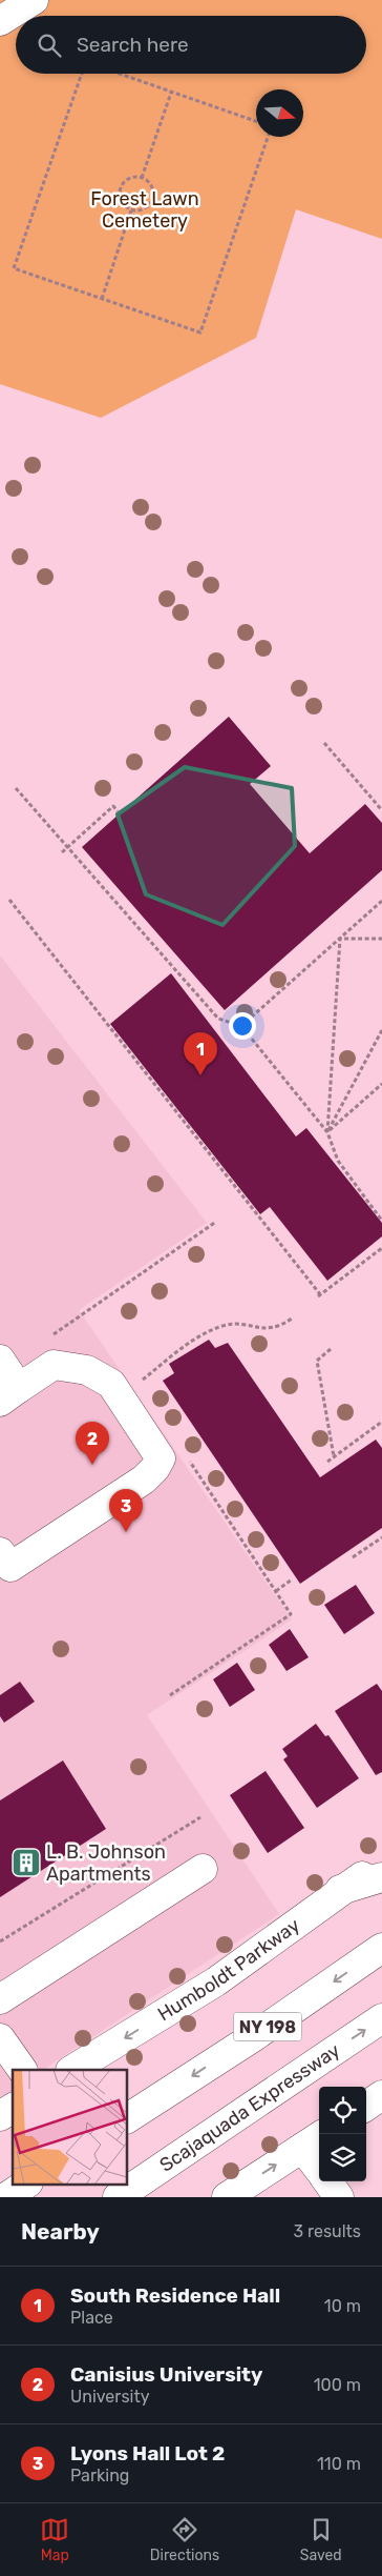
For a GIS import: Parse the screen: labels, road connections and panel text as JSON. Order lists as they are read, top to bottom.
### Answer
{
  "streets": {
    "main road": ["Humboldt Parkway", "NY 198", "Scajaquada Expressway"]
  },
  "parks": ["Forest Lawn Cemetery"],
  "places": {
    "building": ["L. B. Johnson Apartments"]
  },
  "north": "right",
  "page": {
    "search": "Search here",
    "pins": ["1", "2", "3"],
    "heading": ["Nearby", "3 results"],
    "list": [
      {
        "mark": "1",
        "name": "South Residence Hall",
        "note": "Place",
        "value": "10 m"
      },
      {
        "mark": "2",
        "name": "Canisius University",
        "note": "University",
        "value": "100 m"
      },
      {
        "mark": "3",
        "name": "Lyons Hall Lot 2",
        "note": "Parking",
        "value": "110 m"
      }
    ],
    "nav": ["Map", "Directions", "Saved"]
  }
}
